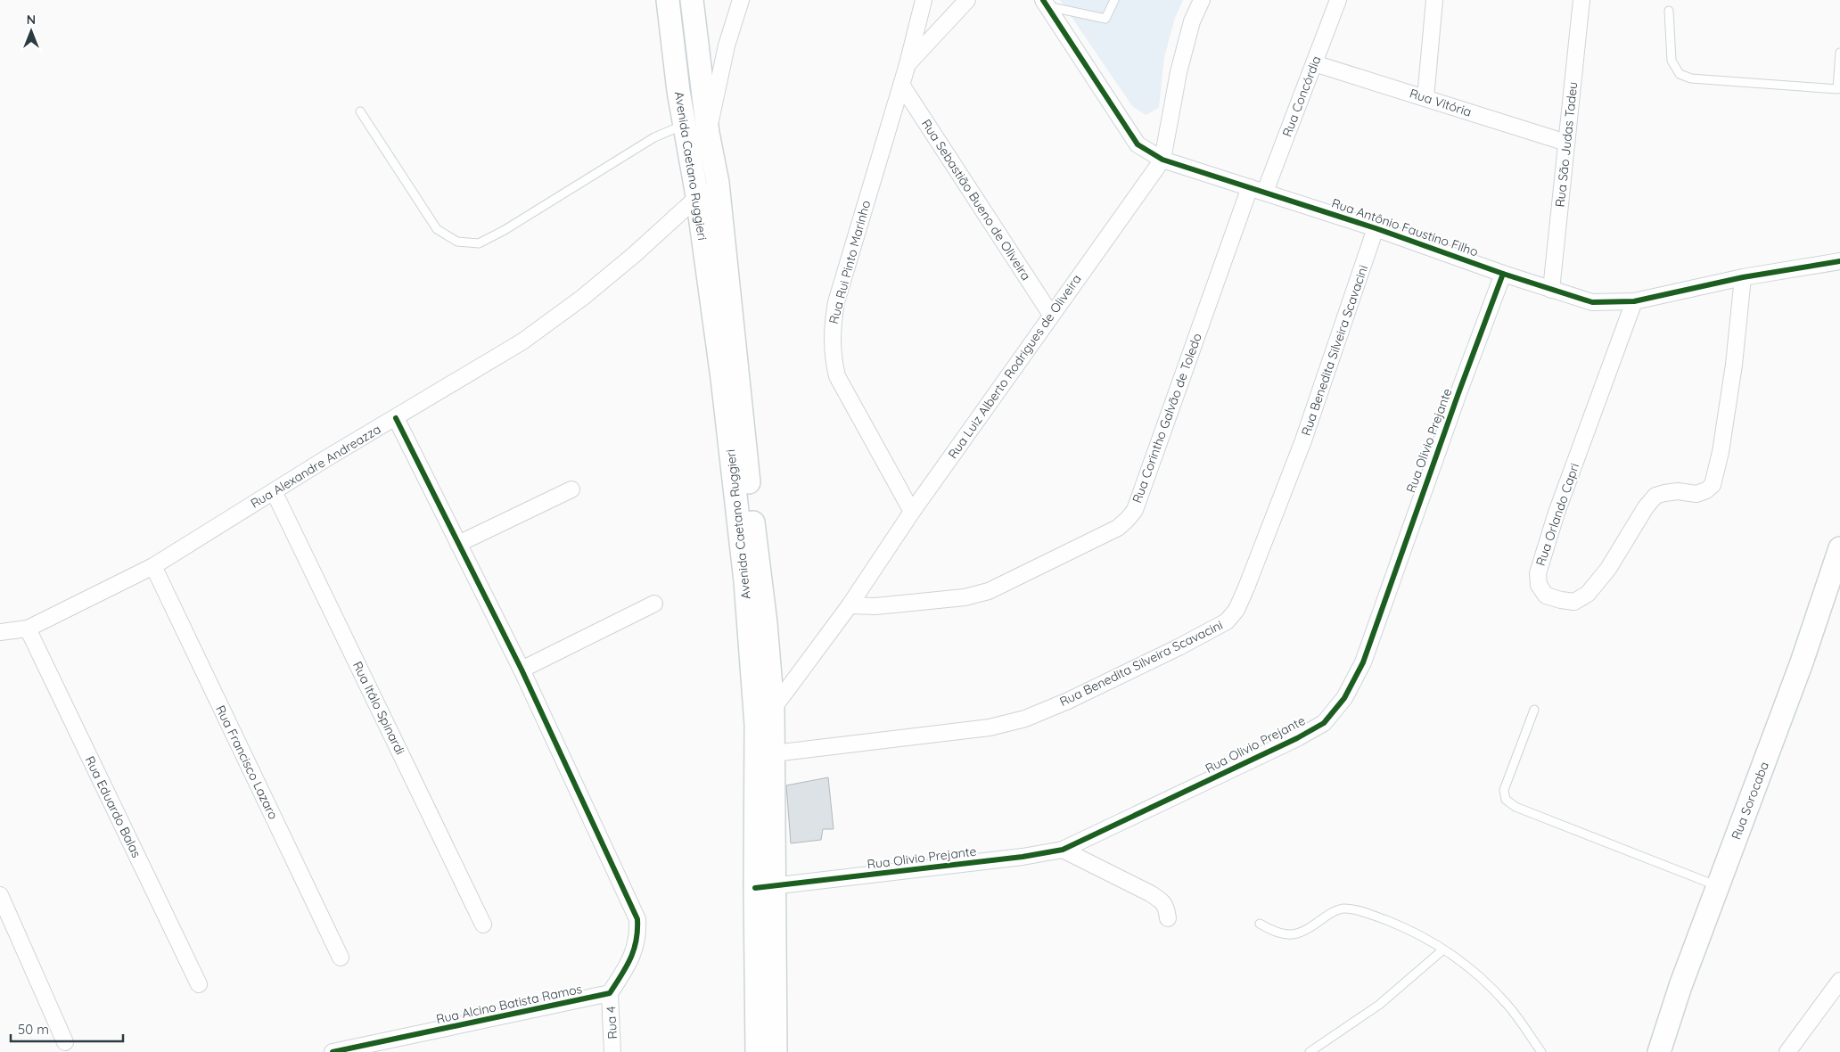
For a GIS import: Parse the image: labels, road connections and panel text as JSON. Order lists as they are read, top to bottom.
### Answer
{
  "streets": {
    "main road": ["Avenida Caetano Ruggieri", "Rua Sorocaba"],
    "street": [
      "Rua Concórdia",
      "Rua Vitória",
      "Rua São Judas Tadeu",
      "Rua Sebastião Bueno de Oliveira",
      "Rua Antônio Faustino Filho",
      "Rua Rui Pinto Marinho",
      "Rua Benedita Silveira Scavacini",
      "Rua Luiz Alberto Rodrigues de Oliveira",
      "Rua Corintho Galvão de Toledo",
      "Rua Olivio Prejante",
      "Rua Alexandre Andreazza",
      "Rua Orlando Capri",
      "Rua Itálo Spinardi",
      "Rua Francisco Lazaro",
      "Rua Eduardo Balas",
      "Rua Alcino Batista Ramos",
      "Rua 4"
    ]
  },
  "crossings": [
    ["Rua Concórdia", "Rua Vitória"],
    ["Rua Concórdia", "Rua Antônio Faustino Filho"],
    ["Rua Vitória", "Rua São Judas Tadeu"],
    ["Rua São Judas Tadeu", "Rua Antônio Faustino Filho"],
    ["Avenida Caetano Ruggieri", "Rua Benedita Silveira Scavacini"],
    ["Avenida Caetano Ruggieri", "Rua Luiz Alberto Rodrigues de Oliveira"],
    ["Avenida Caetano Ruggieri", "Rua Olivio Prejante"],
    ["Avenida Caetano Ruggieri", "Rua Alexandre Andreazza"],
    ["Rua Sebastião Bueno de Oliveira", "Rua Rui Pinto Marinho"],
    ["Rua Sebastião Bueno de Oliveira", "Rua Luiz Alberto Rodrigues de Oliveira"],
    ["Rua Antônio Faustino Filho", "Rua Benedita Silveira Scavacini"],
    ["Rua Antônio Faustino Filho", "Rua Luiz Alberto Rodrigues de Oliveira"],
    ["Rua Antônio Faustino Filho", "Rua Corintho Galvão de Toledo"],
    ["Rua Antônio Faustino Filho", "Rua Olivio Prejante"],
    ["Rua Antônio Faustino Filho", "Rua Orlando Capri"],
    ["Rua Rui Pinto Marinho", "Rua Luiz Alberto Rodrigues de Oliveira"],
    ["Rua Luiz Alberto Rodrigues de Oliveira", "Rua Corintho Galvão de Toledo"],
    ["Rua Alexandre Andreazza", "Rua Itálo Spinardi"],
    ["Rua Alexandre Andreazza", "Rua Francisco Lazaro"],
    ["Rua Alexandre Andreazza", "Rua Eduardo Balas"],
    ["Rua Alcino Batista Ramos", "Rua 4"]
  ],
  "scale_bar": "50 m",
  "north": "top"
}
